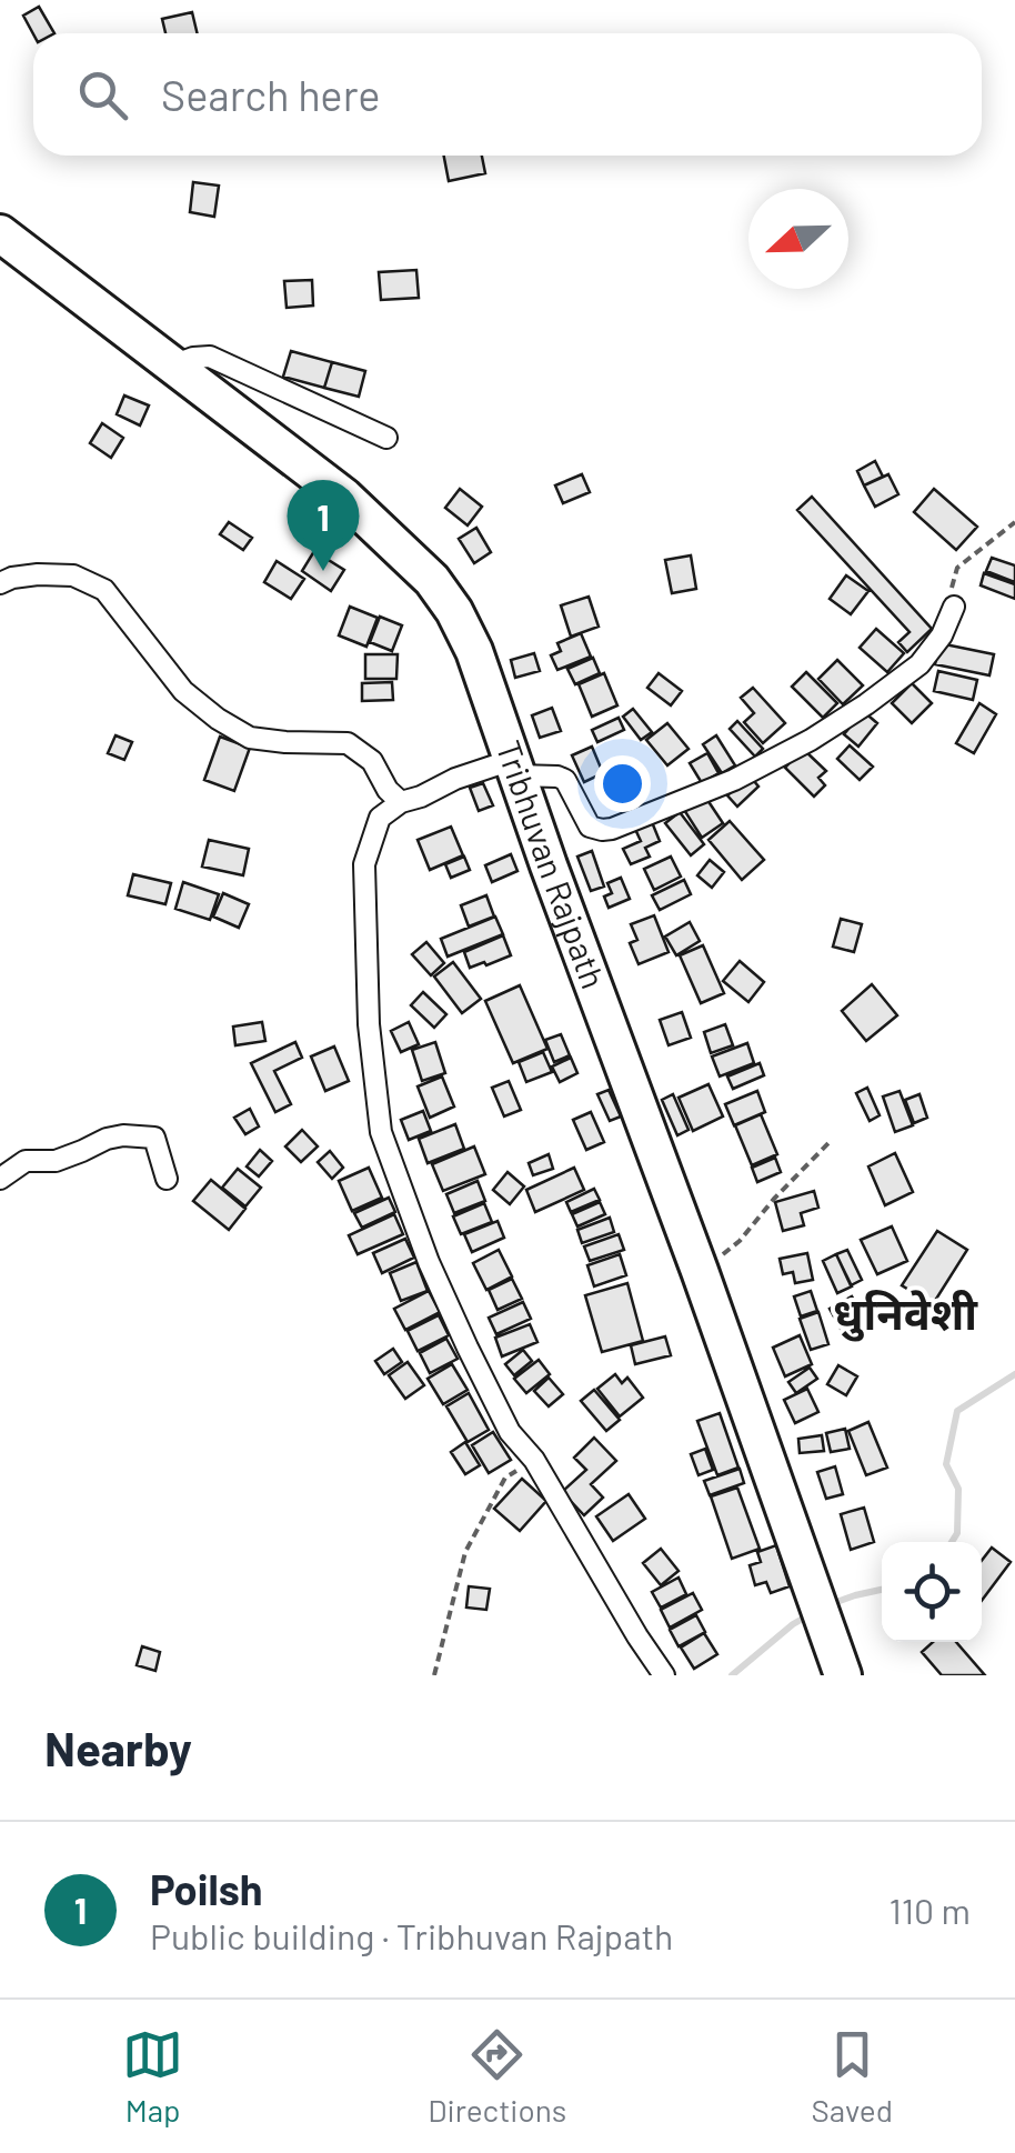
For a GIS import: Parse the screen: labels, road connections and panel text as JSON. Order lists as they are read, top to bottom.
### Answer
{
  "streets": {
    "highway": ["Tribhuvan Rajpath"]
  },
  "districts": ["धुनिवेशी"],
  "north": "left",
  "page": {
    "search": "Search here",
    "pins": "1",
    "heading": "Nearby",
    "list": [
      {
        "mark": "1",
        "name": "Poilsh",
        "note": "Public building · Tribhuvan Rajpath",
        "value": "110 m"
      }
    ],
    "nav": ["Map", "Directions", "Saved"]
  }
}
